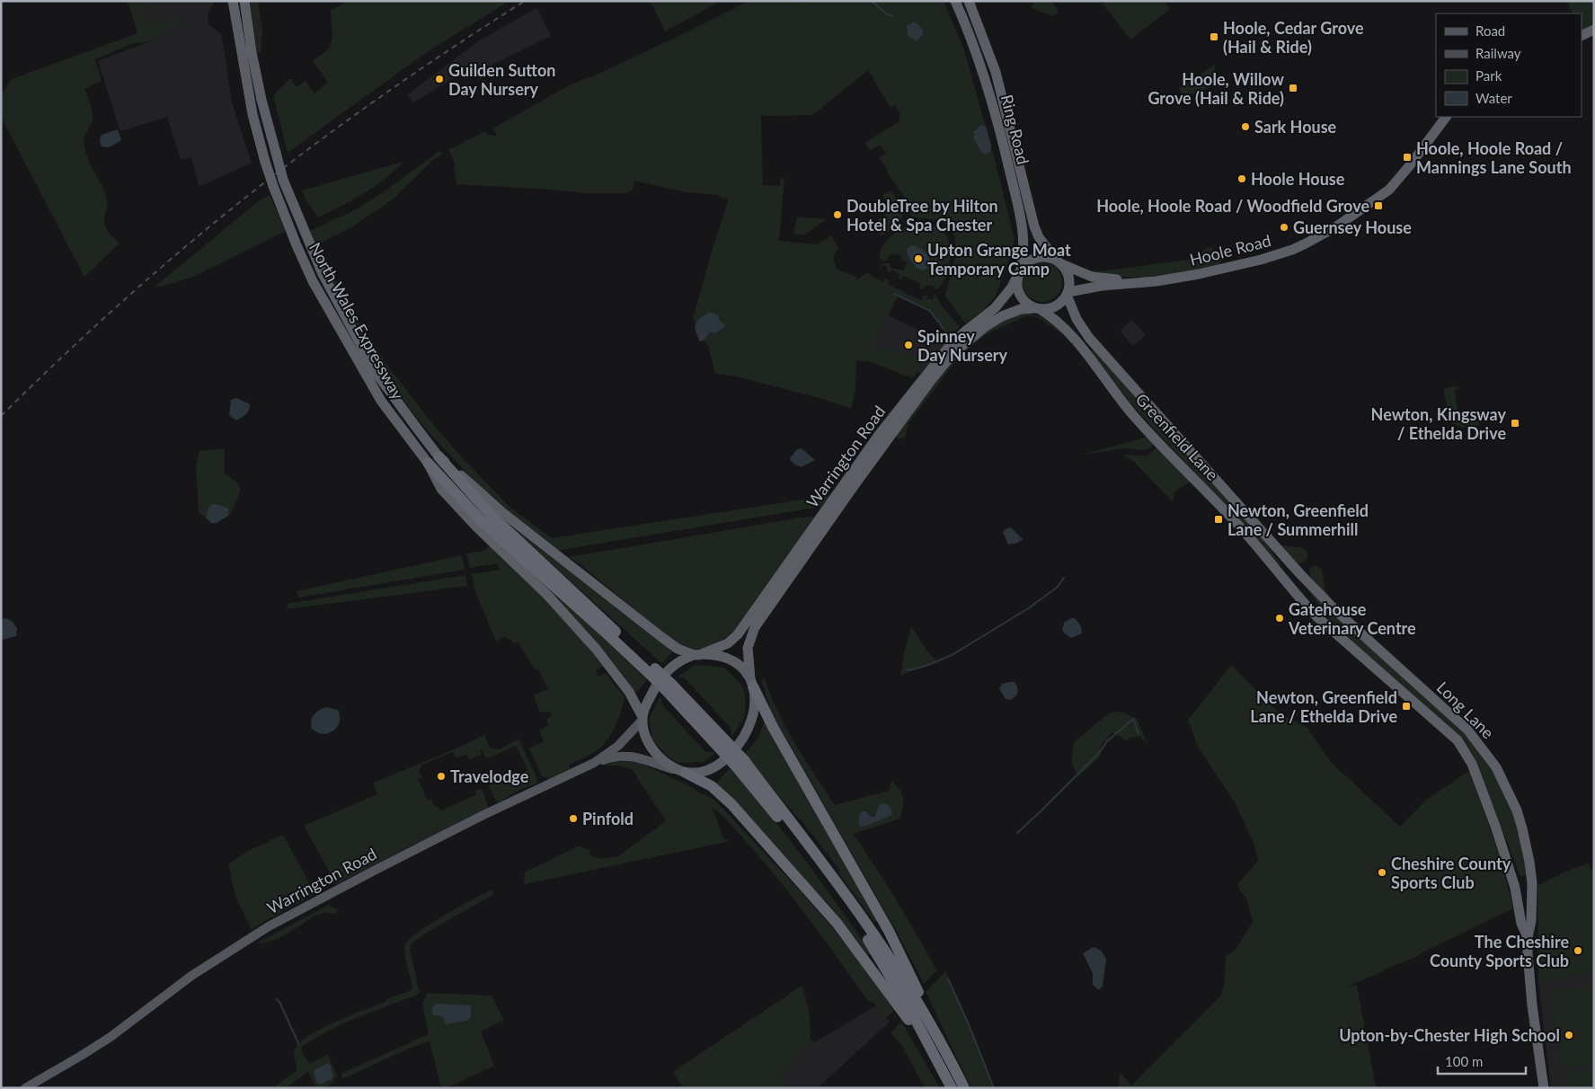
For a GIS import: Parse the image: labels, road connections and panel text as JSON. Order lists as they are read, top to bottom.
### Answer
{
  "streets": {
    "highway": [
      "Ring Road",
      "Hoole Road",
      "North Wales Expressway",
      "Greenfield Lane",
      "Warrington Road",
      "Long Lane"
    ]
  },
  "crossings": [
    ["Ring Road", "Hoole Road"],
    ["Ring Road", "Greenfield Lane"],
    ["Ring Road", "Warrington Road"],
    ["Hoole Road", "Greenfield Lane"],
    ["Hoole Road", "Warrington Road"],
    ["North Wales Expressway", "Warrington Road"],
    ["Greenfield Lane", "Warrington Road"],
    ["Greenfield Lane", "Long Lane"]
  ],
  "places": {
    "transit": [
      "Hoole, Cedar Grove (Hail & Ride)",
      "Hoole, Willow Grove (Hail & Ride)",
      "Hoole, Hoole Road / Mannings Lane South",
      "Hoole, Hoole Road / Woodfield Grove",
      "Newton, Kingsway / Ethelda Drive",
      "Newton, Greenfield Lane / Summerhill",
      "Newton, Greenfield Lane / Ethelda Drive"
    ],
    "other": [
      "Guilden Sutton Day Nursery",
      "Sark House",
      "Hoole House",
      "DoubleTree by Hilton Hotel & Spa Chester",
      "Guernsey House",
      "Upton Grange Moat Temporary Camp",
      "Spinney Day Nursery",
      "Gatehouse Veterinary Centre",
      "Travelodge",
      "Pinfold",
      "Cheshire County Sports Club",
      "The Cheshire County Sports Club",
      "Upton-by-Chester High School"
    ]
  },
  "legend": [
    "Road",
    "Railway",
    "Park",
    "Water"
  ],
  "scale_bar": "100 m"
}
